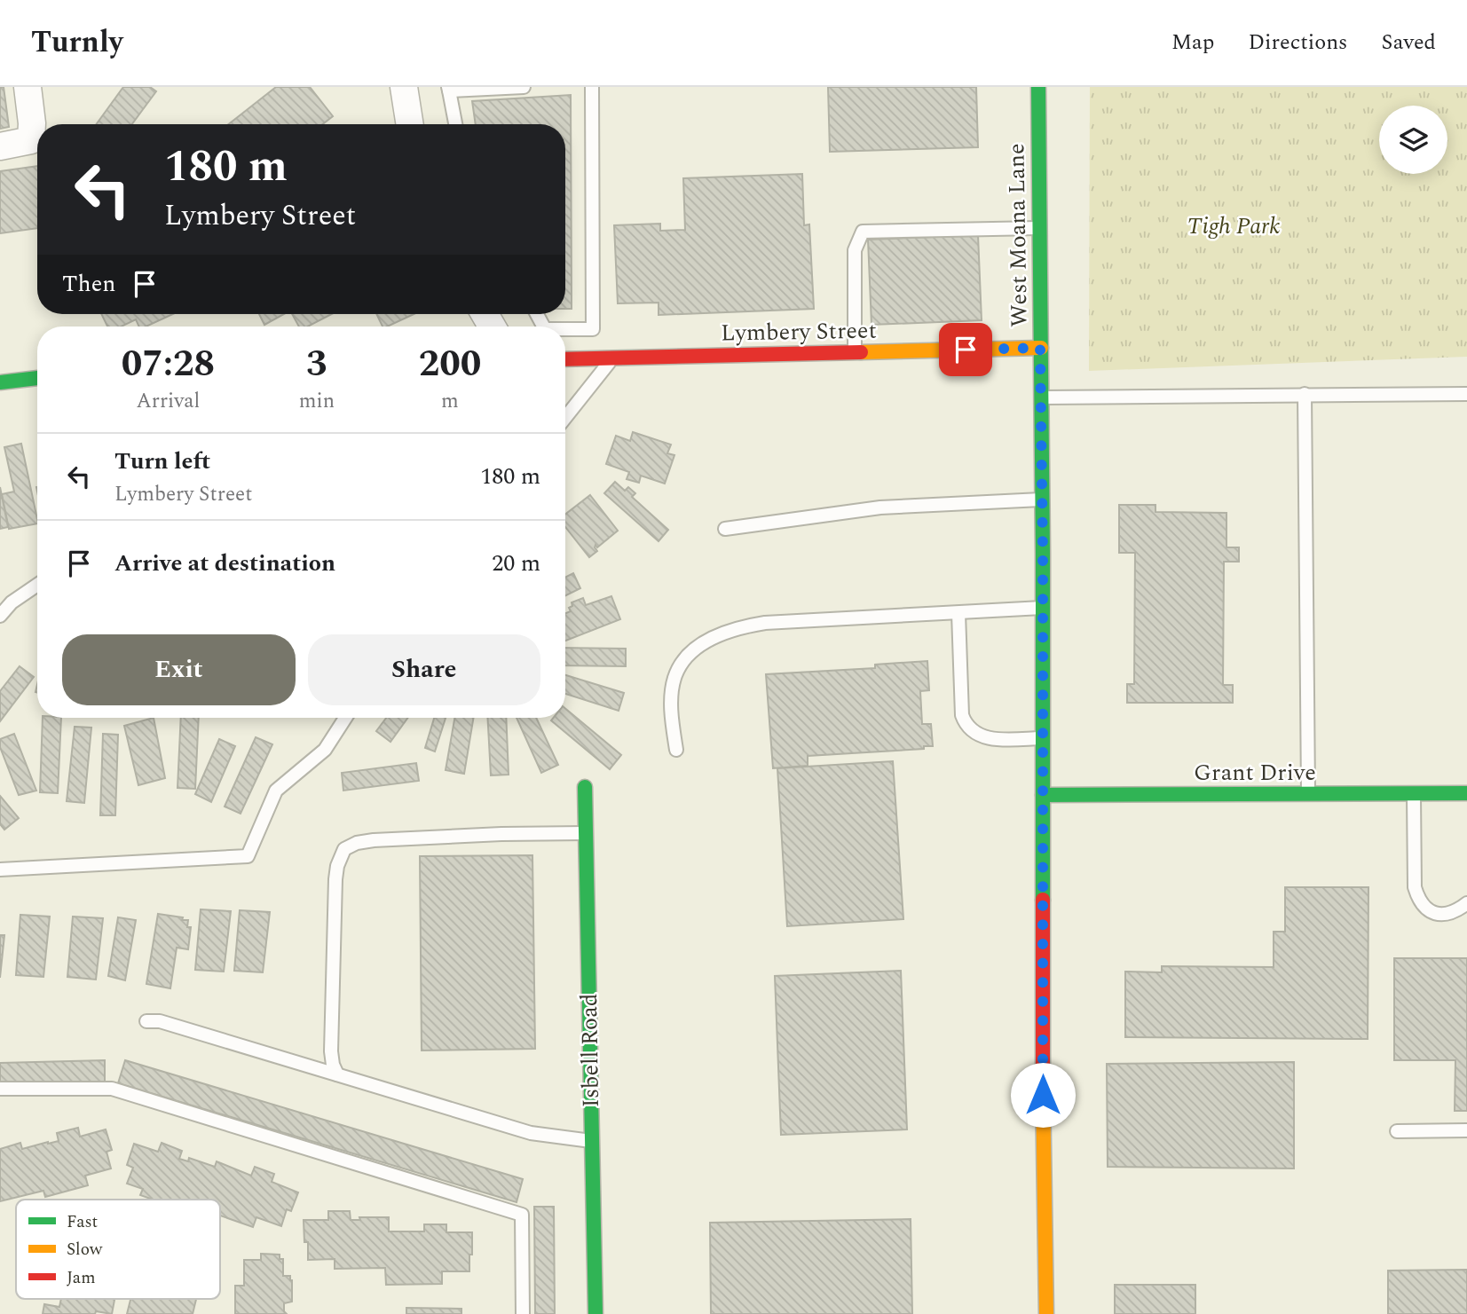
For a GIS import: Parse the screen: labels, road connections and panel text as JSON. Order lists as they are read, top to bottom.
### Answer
{
  "streets": {
    "street": [
      "West Moana Lane",
      "Lymbery Street",
      "Grant Drive",
      "Isbell Road"
    ]
  },
  "crossings": [
    ["West Moana Lane", "Lymbery Street"],
    ["West Moana Lane", "Grant Drive"]
  ],
  "parks": ["Tigh Park"],
  "legend": ["Fast", "Slow", "Jam"],
  "page": {
    "header": "Turnly",
    "nav": ["Map", "Directions", "Saved"],
    "turn": ["180 m", "Lymbery Street"],
    "then": "Then",
    "eta": [
      "07:28",
      "Arrival",
      "3",
      "min",
      "200",
      "m"
    ],
    "list": [
      {
        "name": "Turn left",
        "note": "Lymbery Street",
        "value": "180 m"
      },
      {
        "name": "Arrive at destination",
        "value": "20 m"
      }
    ],
    "buttons": ["Exit", "Share"]
  }
}
